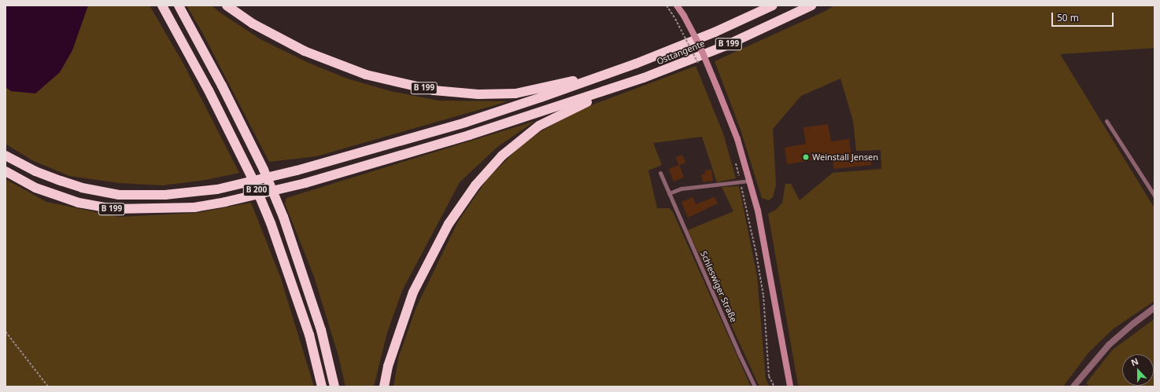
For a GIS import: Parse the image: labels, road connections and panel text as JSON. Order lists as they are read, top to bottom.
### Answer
{
  "streets": {
    "highway": ["B 199", "Osttangente", "B 200"],
    "lane": ["Schleswiger Straße"]
  },
  "crossings": [
    ["B 199", "Osttangente"]
  ],
  "places": ["Weinstall Jensen"],
  "scale_bar": "50 m",
  "north": "top"
}
